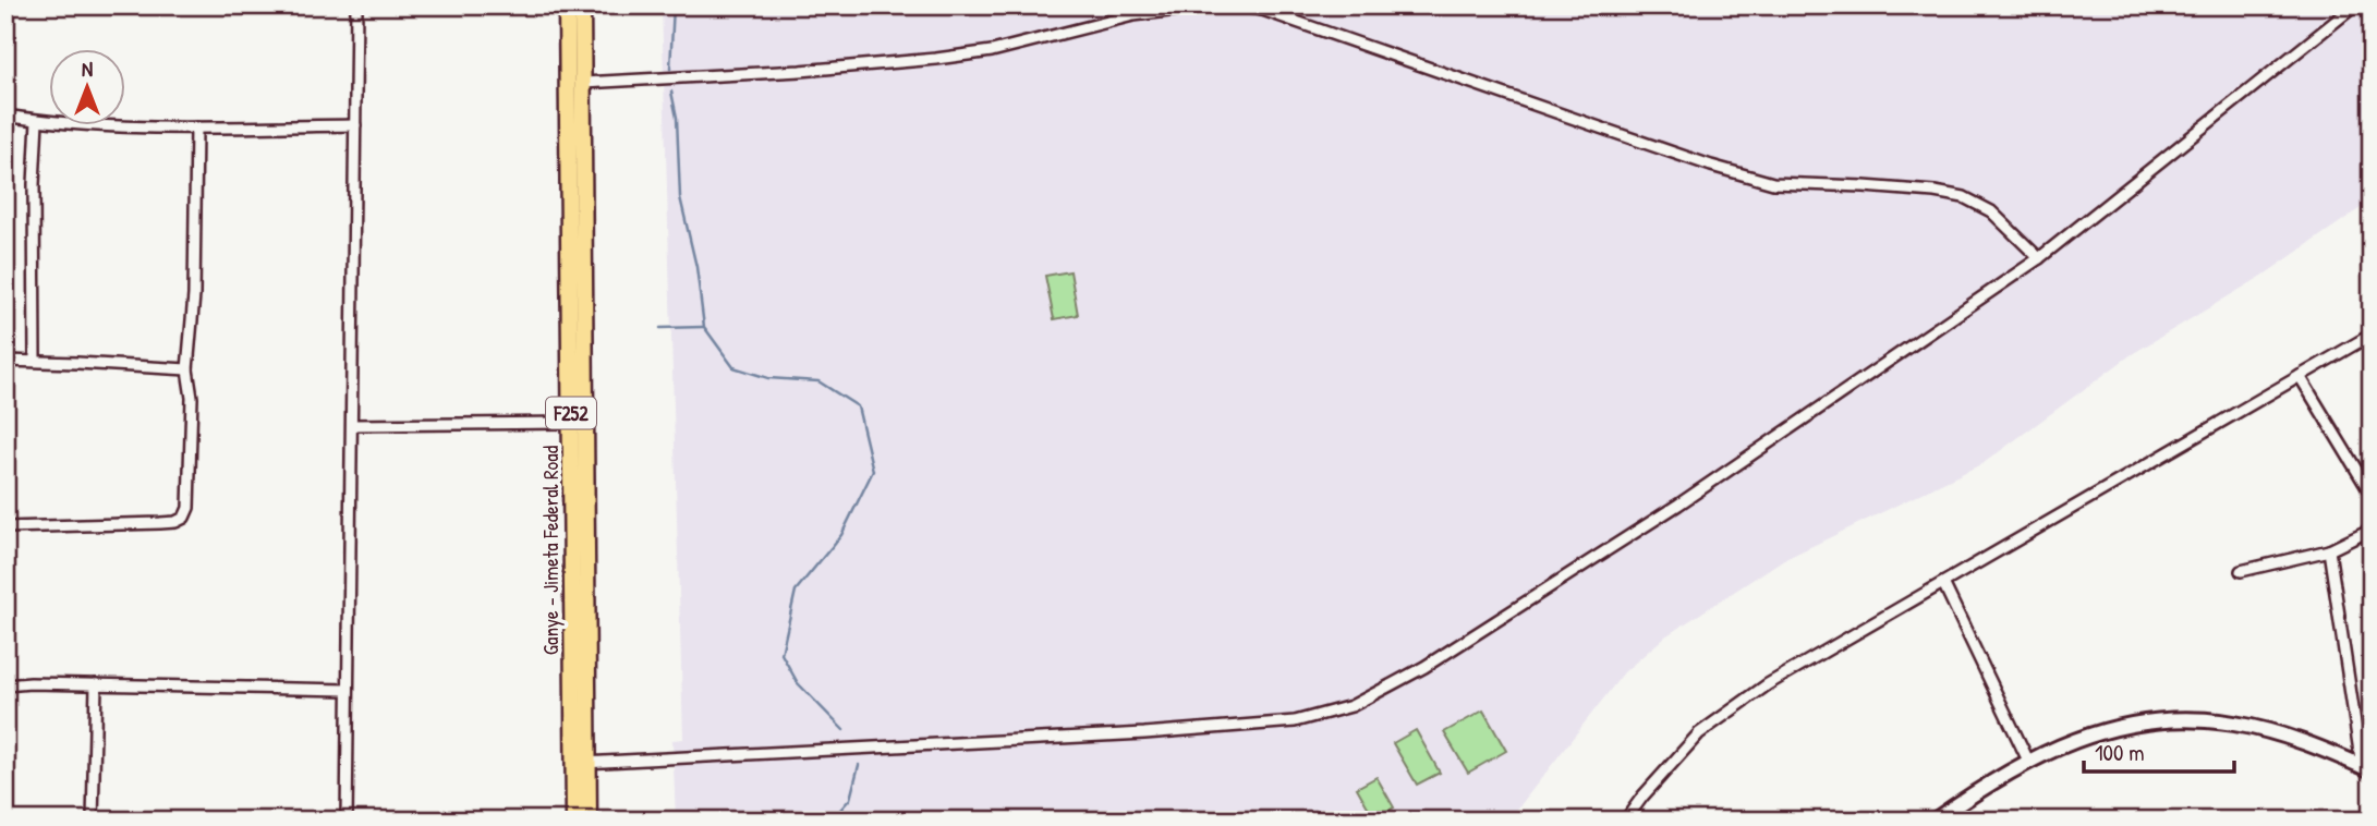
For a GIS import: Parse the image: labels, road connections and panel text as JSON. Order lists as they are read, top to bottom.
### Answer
{
  "streets": {
    "main road": ["F252", "Ganye - Jimeta Federal Road"]
  },
  "scale_bar": "100 m",
  "north": "top"
}
